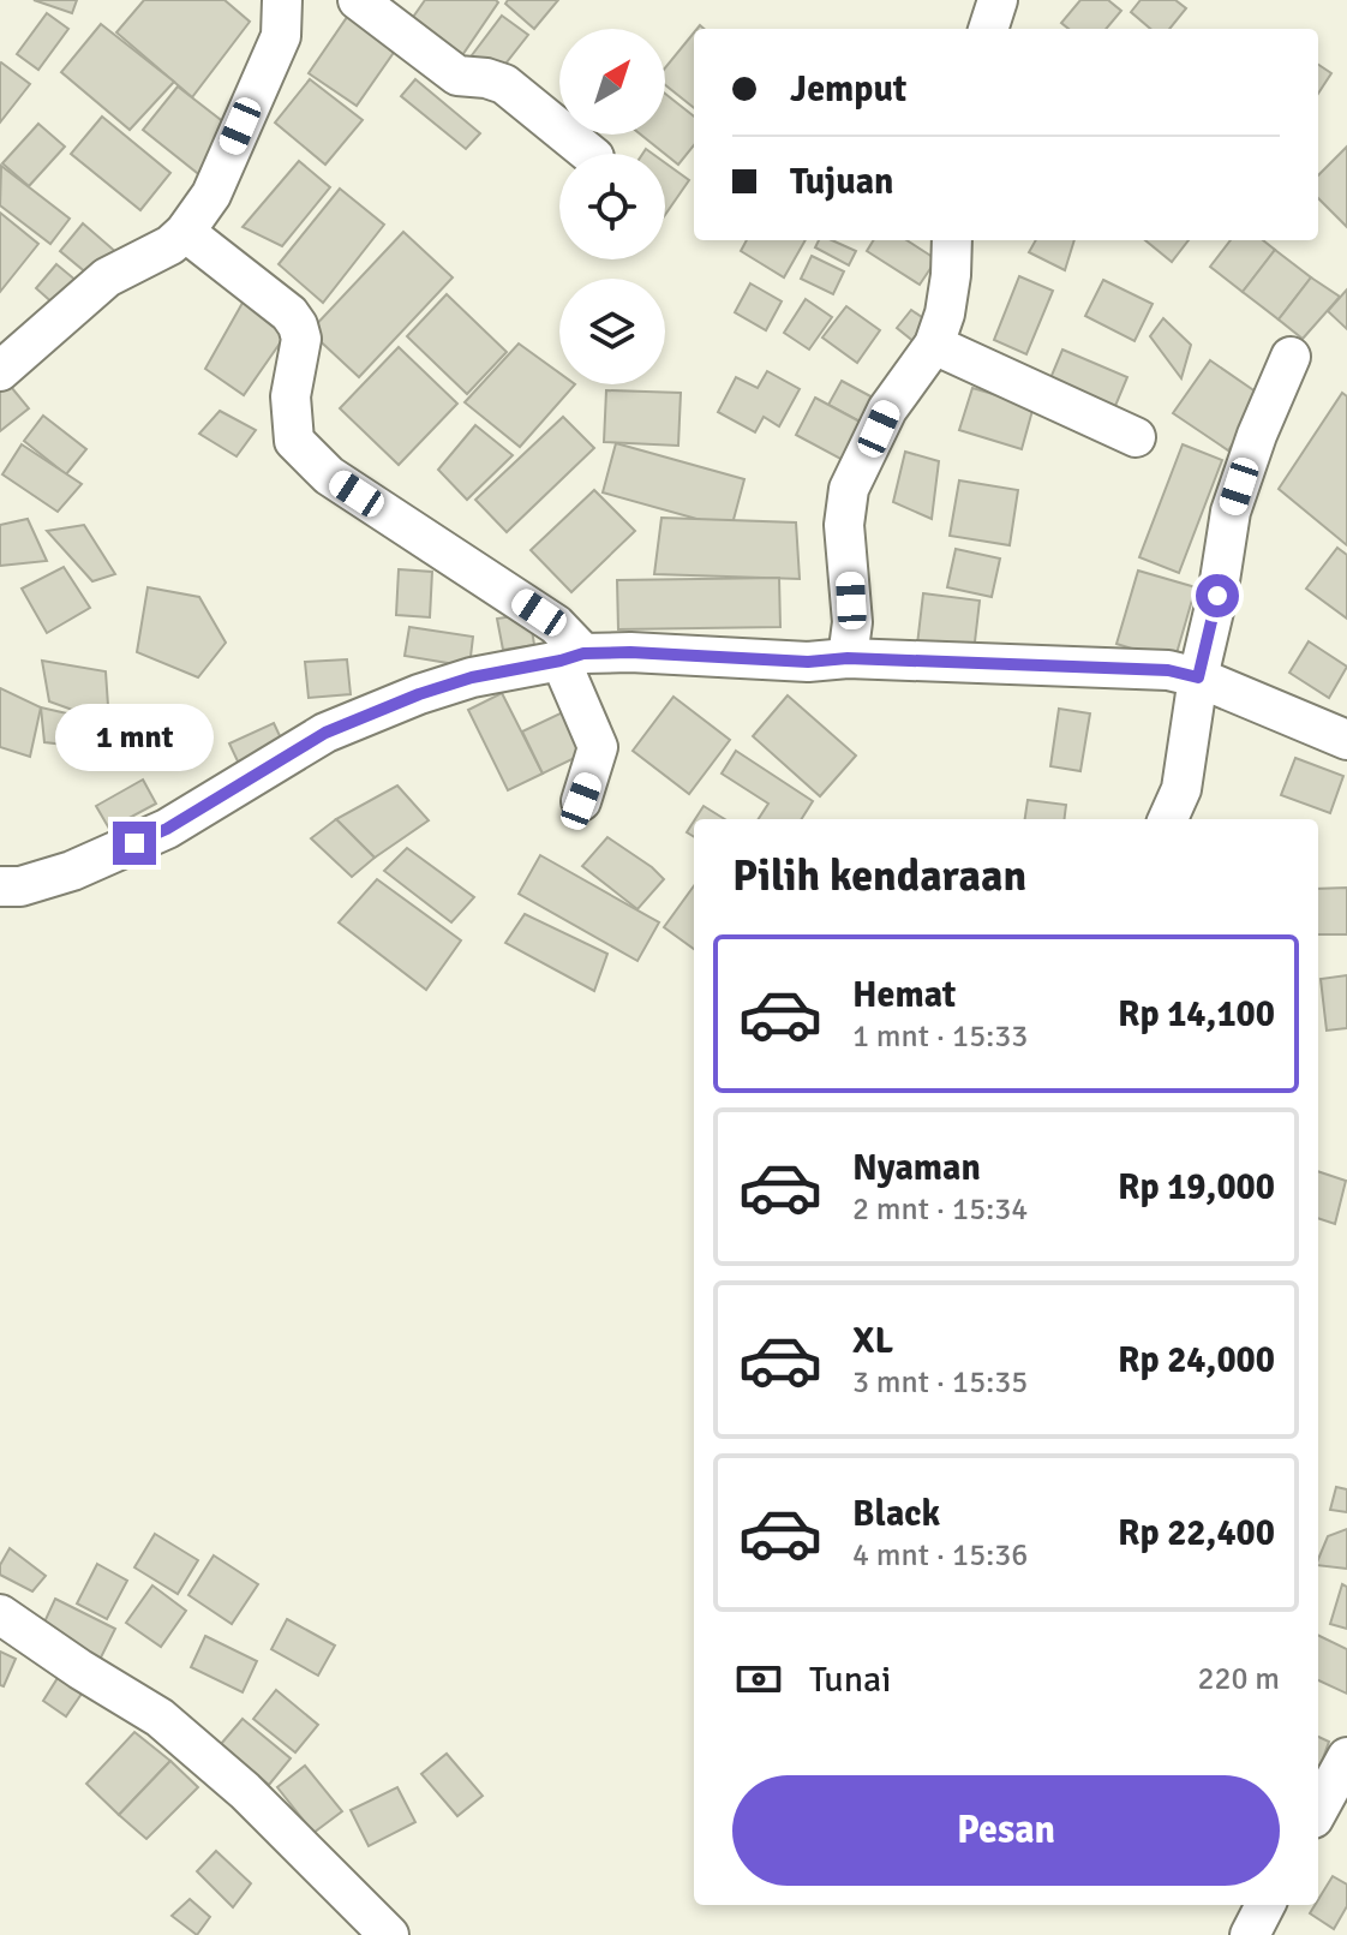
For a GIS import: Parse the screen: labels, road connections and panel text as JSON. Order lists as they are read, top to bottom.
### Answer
{
  "north": "top right",
  "page": {
    "banner": ["Jemput", "Tujuan"],
    "bubble": "1 mnt",
    "heading": "Pilih kendaraan",
    "list": [
      {
        "name": "Hemat",
        "note": "1 mnt · 15:33",
        "value": "Rp 14,100"
      },
      {
        "name": "Nyaman",
        "note": "2 mnt · 15:34",
        "value": "Rp 19,000"
      },
      {
        "name": "XL",
        "note": "3 mnt · 15:35",
        "value": "Rp 24,000"
      },
      {
        "name": "Black",
        "note": "4 mnt · 15:36",
        "value": "Rp 22,400"
      }
    ],
    "pay": ["Tunai", "220 m"],
    "buttons": "Pesan"
  }
}
